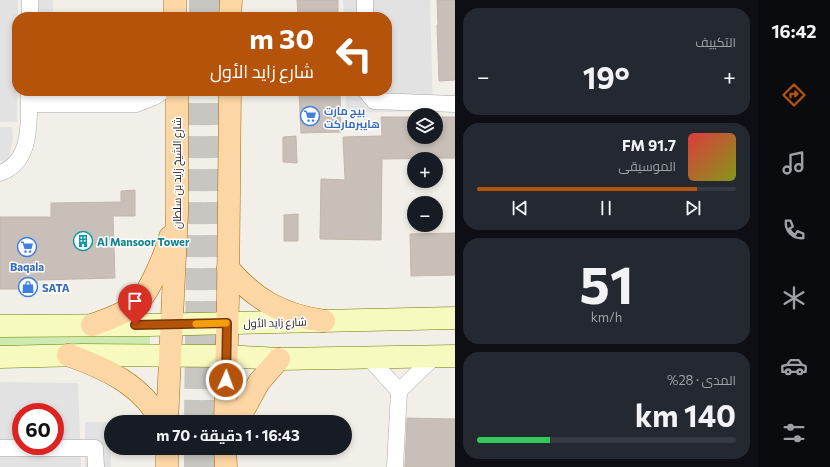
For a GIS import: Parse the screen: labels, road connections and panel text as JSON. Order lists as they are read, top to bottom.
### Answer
{
  "streets": {
    "main road": ["شارع الشيخ زايد بن سلطان", "شارع زايد الأول"]
  },
  "crossings": [
    ["شارع الشيخ زايد بن سلطان", "شارع زايد الأول"]
  ],
  "places": {
    "supermarket": ["بيج مارت هايبرماركت", "Baqala"],
    "building": ["Al Mansoor Tower"],
    "shop": ["SATA"]
  },
  "page": {
    "tabs": "16:42",
    "tile": [
      "التكييف",
      ["51", "km/h"],
      ["المدى · 28%", "140 km"]
    ],
    "turn": ["30 m", "شارع زايد الأول"],
    "heat": ["−", "19°", "+"],
    "map_buttons": ["+", "−"],
    "song": ["91.7 FM", "الموسيقى"],
    "limit": "60",
    "trip": "16:43 · 1 دقيقة · 70 m"
  }
}
